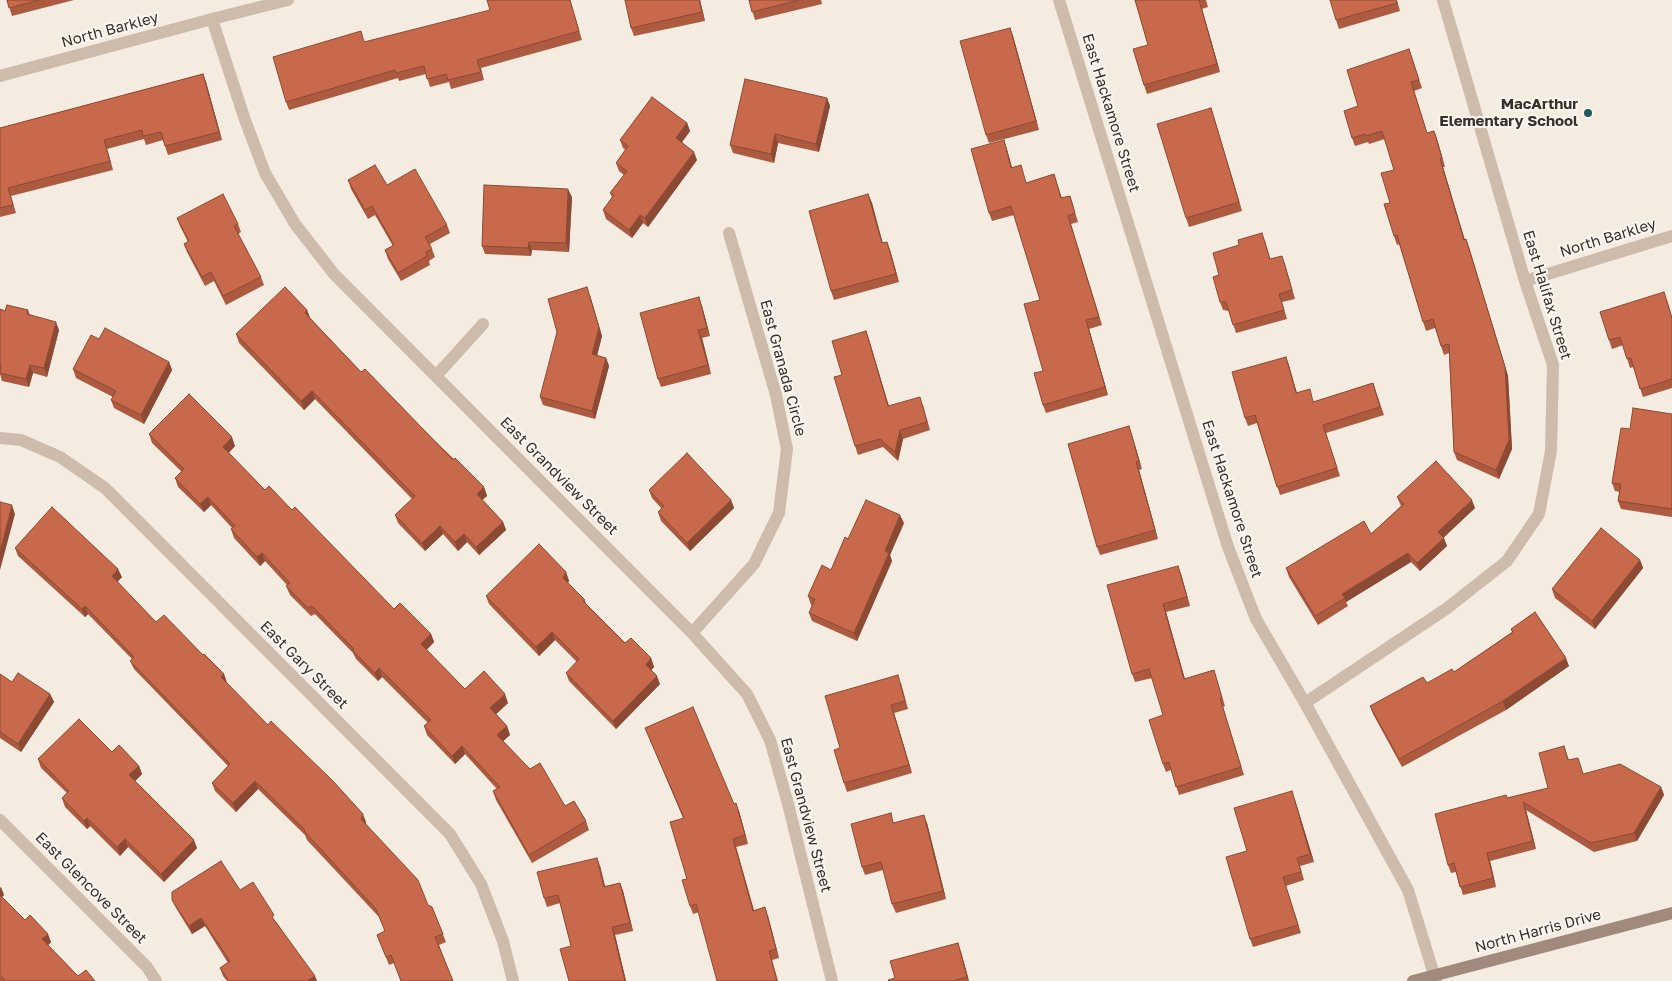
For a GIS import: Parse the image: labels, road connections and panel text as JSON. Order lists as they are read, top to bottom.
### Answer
{
  "streets": {
    "street": [
      "North Barkley",
      "East Hackamore Street",
      "East Halifax Street",
      "East Granada Circle",
      "East Grandview Street",
      "East Gary Street",
      "East Glencove Street",
      "North Harris Drive"
    ]
  },
  "crossings": [
    ["North Barkley", "East Halifax Street"],
    ["North Barkley", "East Grandview Street"],
    ["East Hackamore Street", "East Halifax Street"],
    ["East Hackamore Street", "North Harris Drive"],
    ["East Granada Circle", "East Grandview Street"]
  ],
  "places": ["MacArthur Elementary School"]
}
